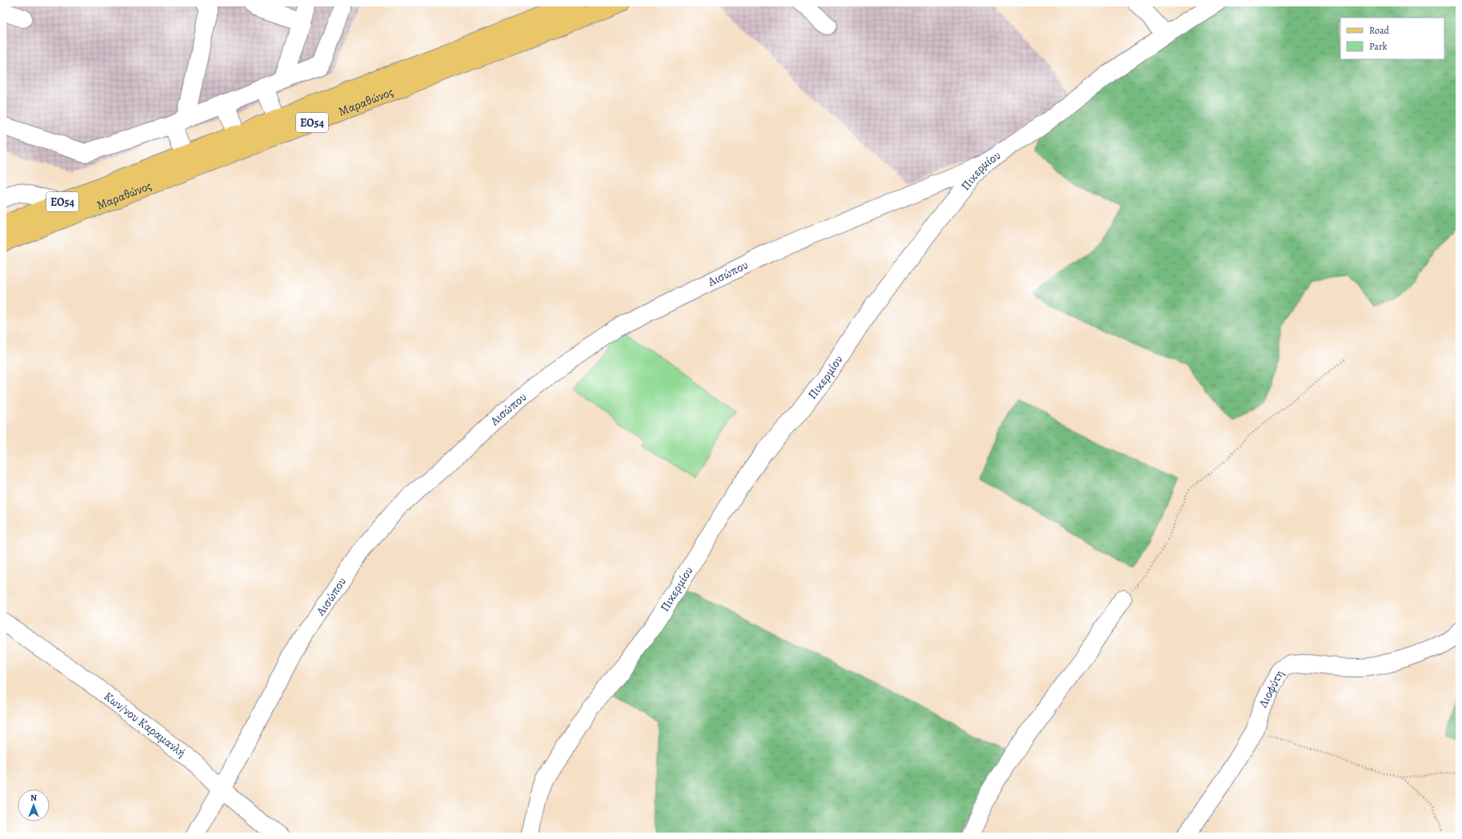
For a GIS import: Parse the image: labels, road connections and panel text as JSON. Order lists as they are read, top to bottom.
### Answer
{
  "streets": {
    "main road": ["Μαραθώνος", "ΕΟ54"],
    "street": [
      "Πικερμίου",
      "Αισώπου",
      "Λιοφύτη",
      "Κων/νου Καραμανλή"
    ]
  },
  "crossings": [
    ["Πικερμίου", "Αισώπου"],
    ["Αισώπου", "Κων/νου Καραμανλή"]
  ],
  "legend": ["Road", "Park"],
  "north": "top"
}
